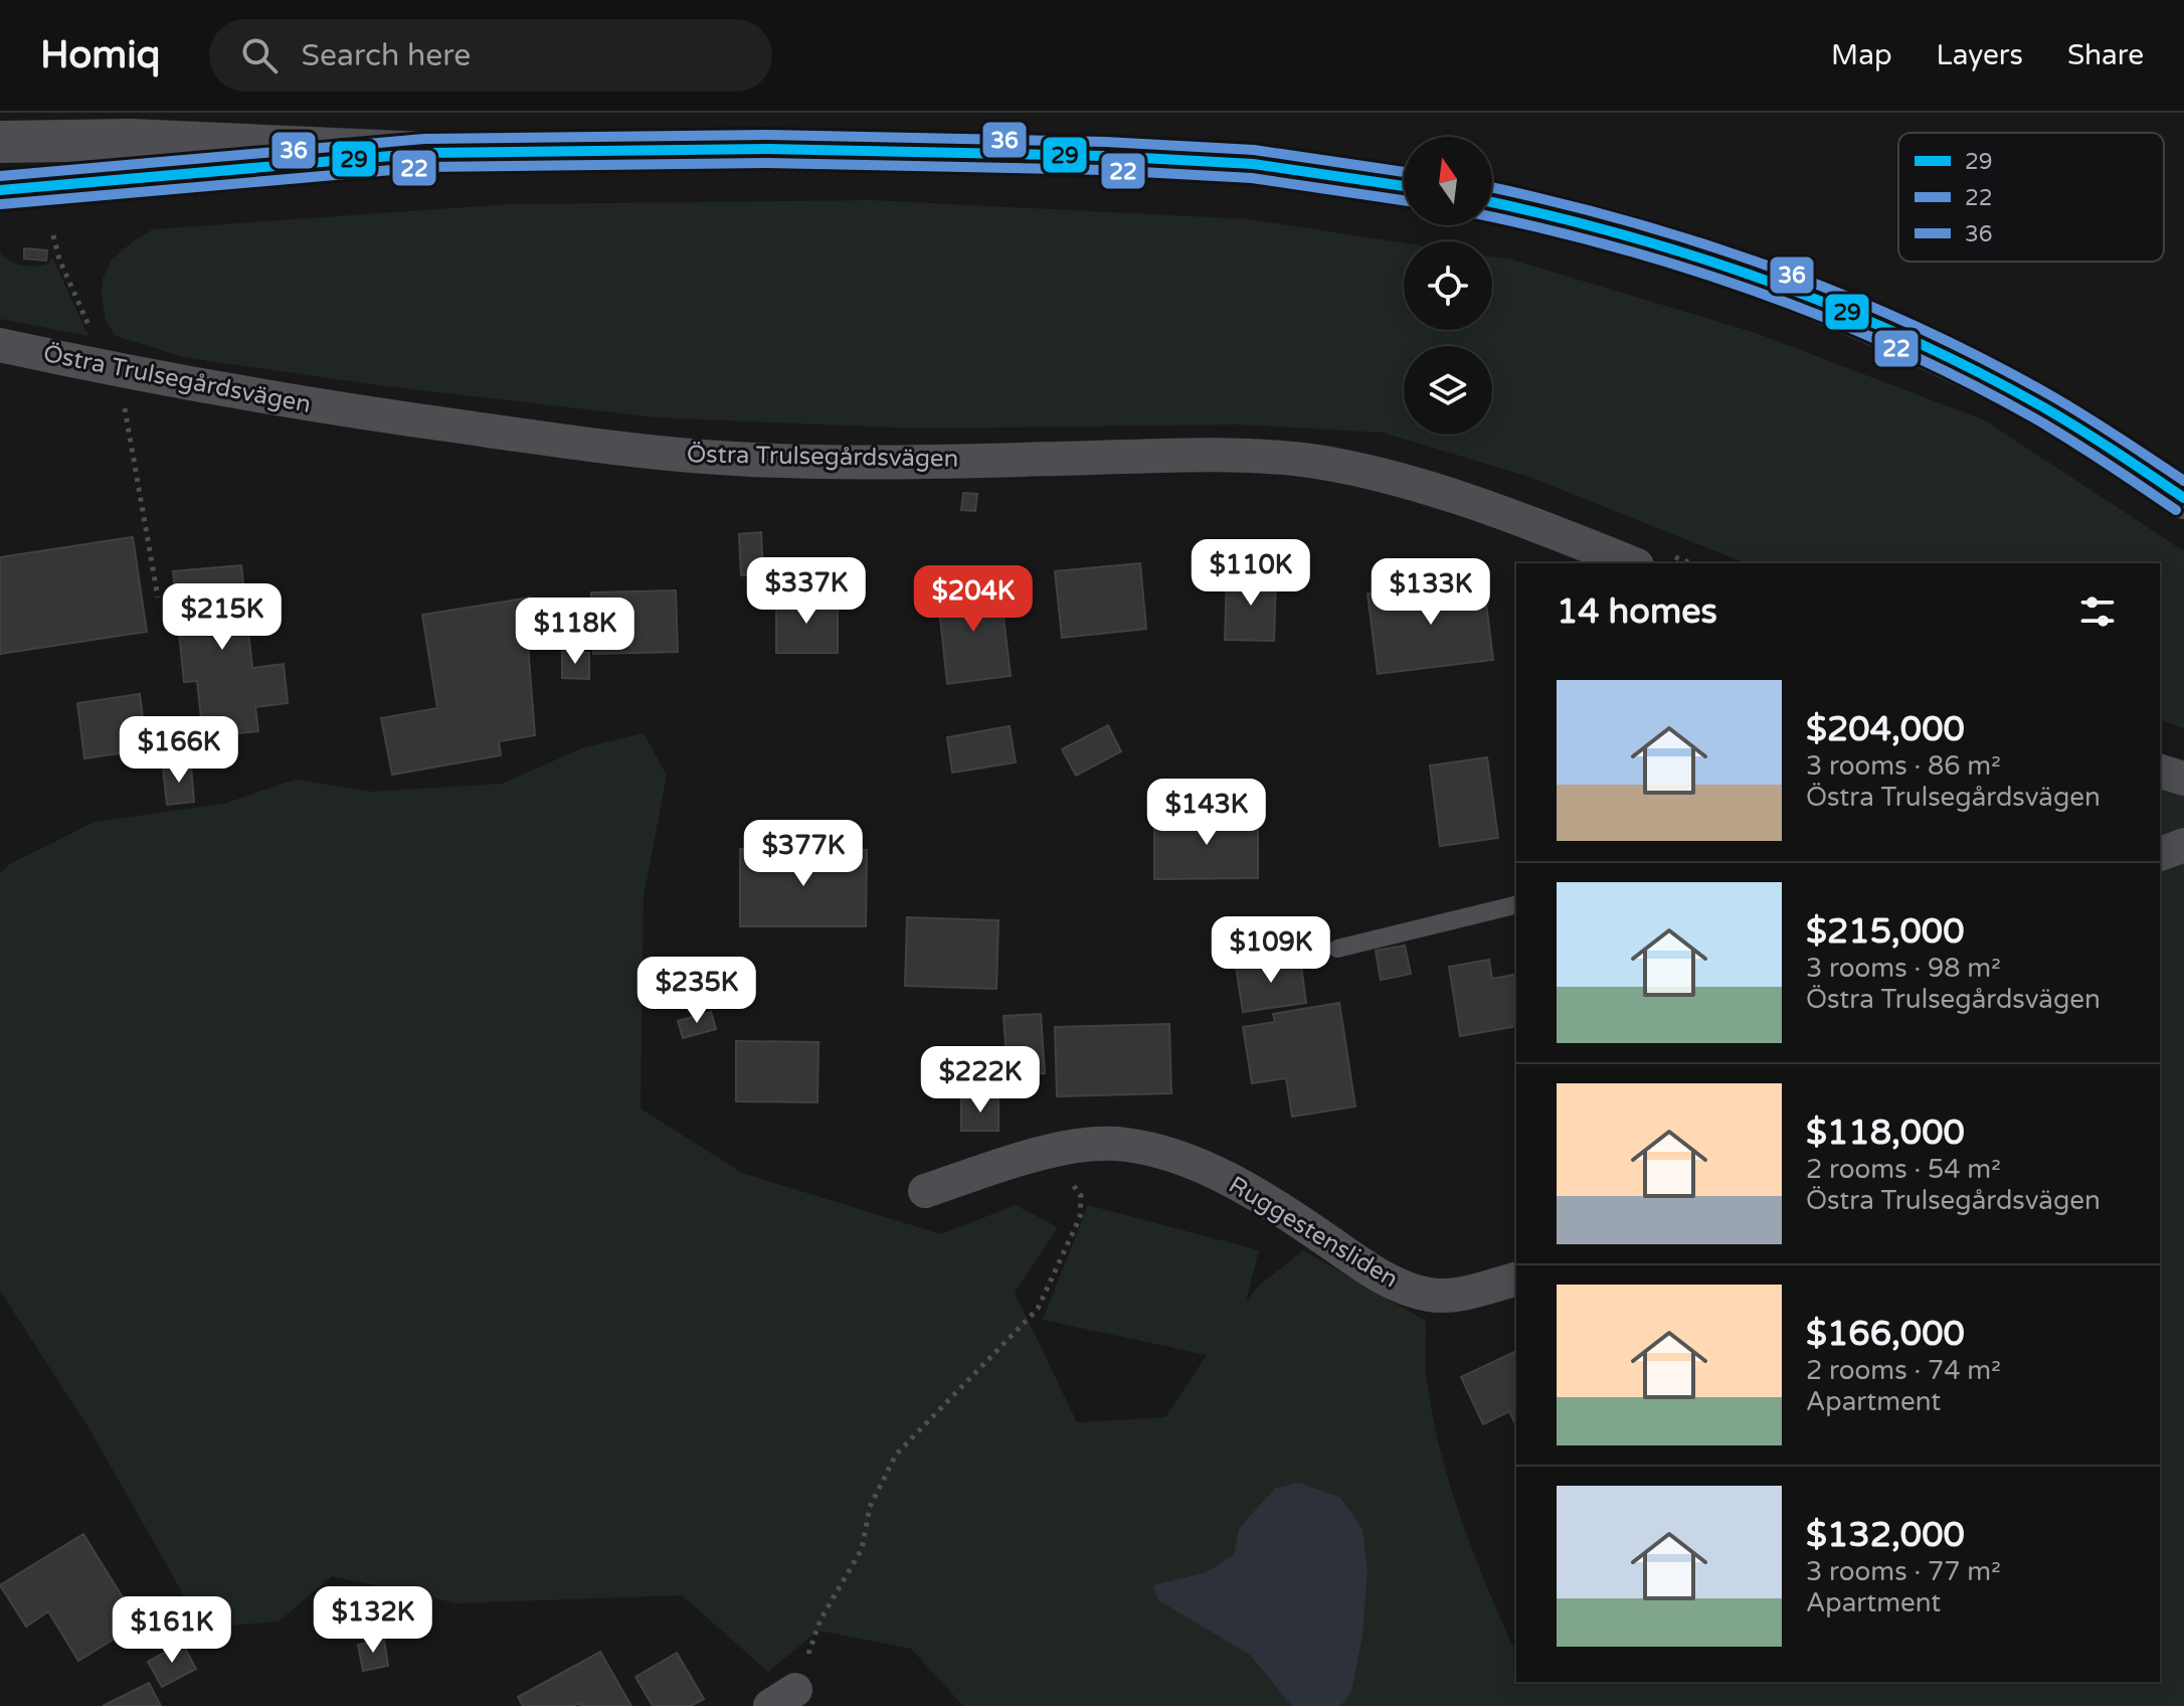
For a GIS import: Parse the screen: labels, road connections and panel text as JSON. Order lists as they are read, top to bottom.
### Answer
{
  "streets": {
    "street": ["Östra Trulsegårdsvägen", "Ruggestensliden"]
  },
  "lines": ["transit line 36", "transit line 29", "transit line 22"],
  "legend": ["29", "22", "36"],
  "north": "top",
  "page": {
    "header": "Homiq",
    "search": "Search here",
    "nav": ["Map", "Layers", "Share"],
    "price": [
      "$110K",
      "$337K",
      "$133K",
      "$204K",
      "$215K",
      "$118K",
      "$166K",
      "$143K",
      "$377K",
      "$109K",
      "$235K",
      "$222K",
      "$132K",
      "$161K"
    ],
    "heading": "14 homes",
    "list": [
      {
        "name": "$204,000",
        "note": "3 rooms · 86 m² · Östra Trulsegårdsvägen"
      },
      {
        "name": "$215,000",
        "note": "3 rooms · 98 m² · Östra Trulsegårdsvägen"
      },
      {
        "name": "$118,000",
        "note": "2 rooms · 54 m² · Östra Trulsegårdsvägen"
      },
      {
        "name": "$166,000",
        "note": "2 rooms · 74 m² · Apartment"
      },
      {
        "name": "$132,000",
        "note": "3 rooms · 77 m² · Apartment"
      }
    ]
  }
}
